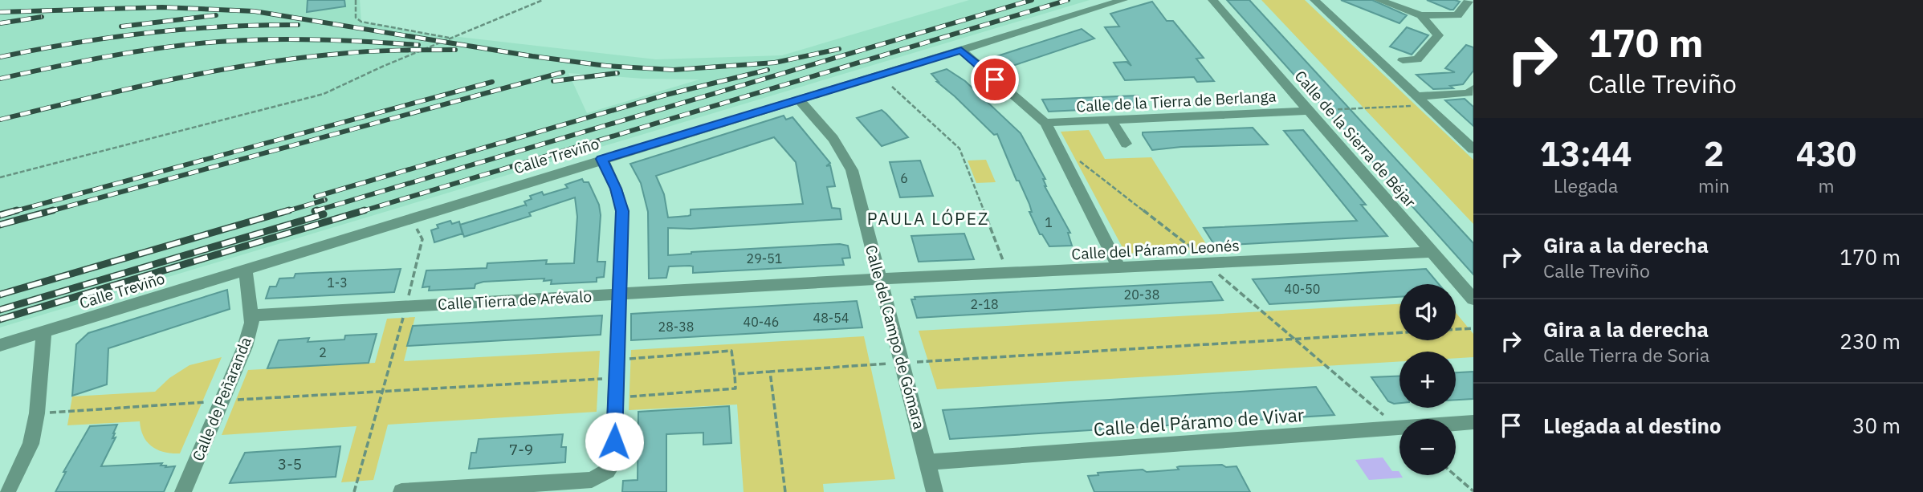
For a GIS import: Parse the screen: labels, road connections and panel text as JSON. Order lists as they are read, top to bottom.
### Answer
{
  "streets": {
    "street": [
      "Calle de la Tierra de Berlanga",
      "Calle de la Sierra de Béjar",
      "Calle Treviño",
      "Calle del Páramo Leonés",
      "Calle Tierra de Arévalo",
      "Calle del Campo de Gómara",
      "Calle de Peñaranda",
      "Calle del Páramo de Vivar"
    ]
  },
  "crossings": [
    ["Calle de la Tierra de Berlanga", "Calle de la Sierra de Béjar"],
    ["Calle de la Sierra de Béjar", "Calle del Páramo Leonés"],
    ["Calle Treviño", "Calle del Campo de Gómara"],
    ["Calle Treviño", "Calle de Peñaranda"],
    ["Calle del Páramo Leonés", "Calle Tierra de Arévalo"],
    ["Calle del Páramo Leonés", "Calle del Campo de Gómara"],
    ["Calle Tierra de Arévalo", "Calle del Campo de Gómara"],
    ["Calle Tierra de Arévalo", "Calle de Peñaranda"],
    ["Calle del Campo de Gómara", "Calle del Páramo de Vivar"]
  ],
  "districts": ["PAULA LÓPEZ"],
  "house_numbers": [
    "6",
    "1",
    "29-51",
    "1-3",
    "40-50",
    "20-38",
    "2-18",
    "48-54",
    "40-46",
    "28-38",
    "2",
    "7-9",
    "3-5"
  ],
  "page": {
    "turn": ["170 m", "Calle Treviño"],
    "eta": [
      "13:44",
      "Llegada",
      "2",
      "min",
      "430",
      "m"
    ],
    "list": [
      {
        "name": "Gira a la derecha",
        "note": "Calle Treviño",
        "value": "170 m"
      },
      {
        "name": "Gira a la derecha",
        "note": "Calle Tierra de Soria",
        "value": "230 m"
      },
      {
        "name": "Llegada al destino",
        "value": "30 m"
      }
    ],
    "map_buttons": ["+", "−"]
  }
}
